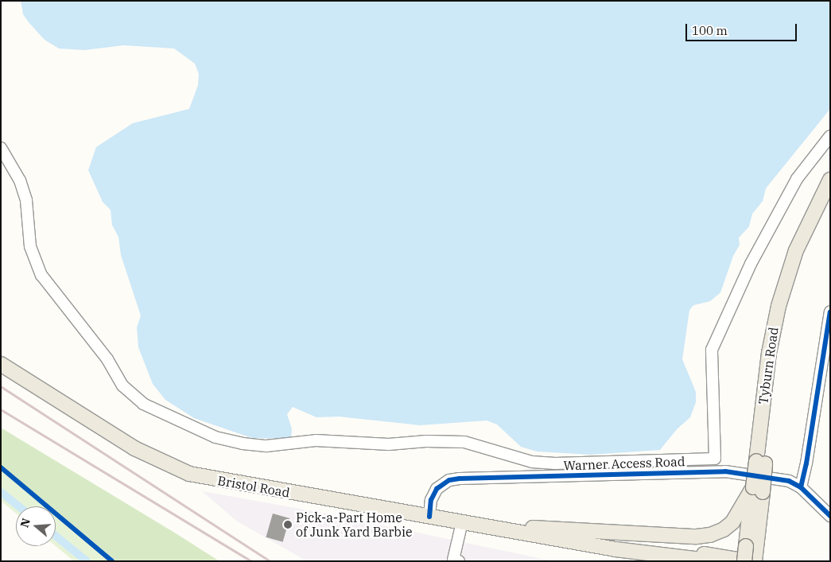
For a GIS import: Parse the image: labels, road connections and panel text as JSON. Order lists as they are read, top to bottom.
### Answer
{
  "streets": {
    "main road": ["Tyburn Road", "Bristol Road"],
    "street": ["Warner Access Road"]
  },
  "crossings": [
    ["Warner Access Road", "Bristol Road"]
  ],
  "places": ["Pick-a-Part Home of Junk Yard Barbie"],
  "scale_bar": "100 m",
  "north": "left"
}
